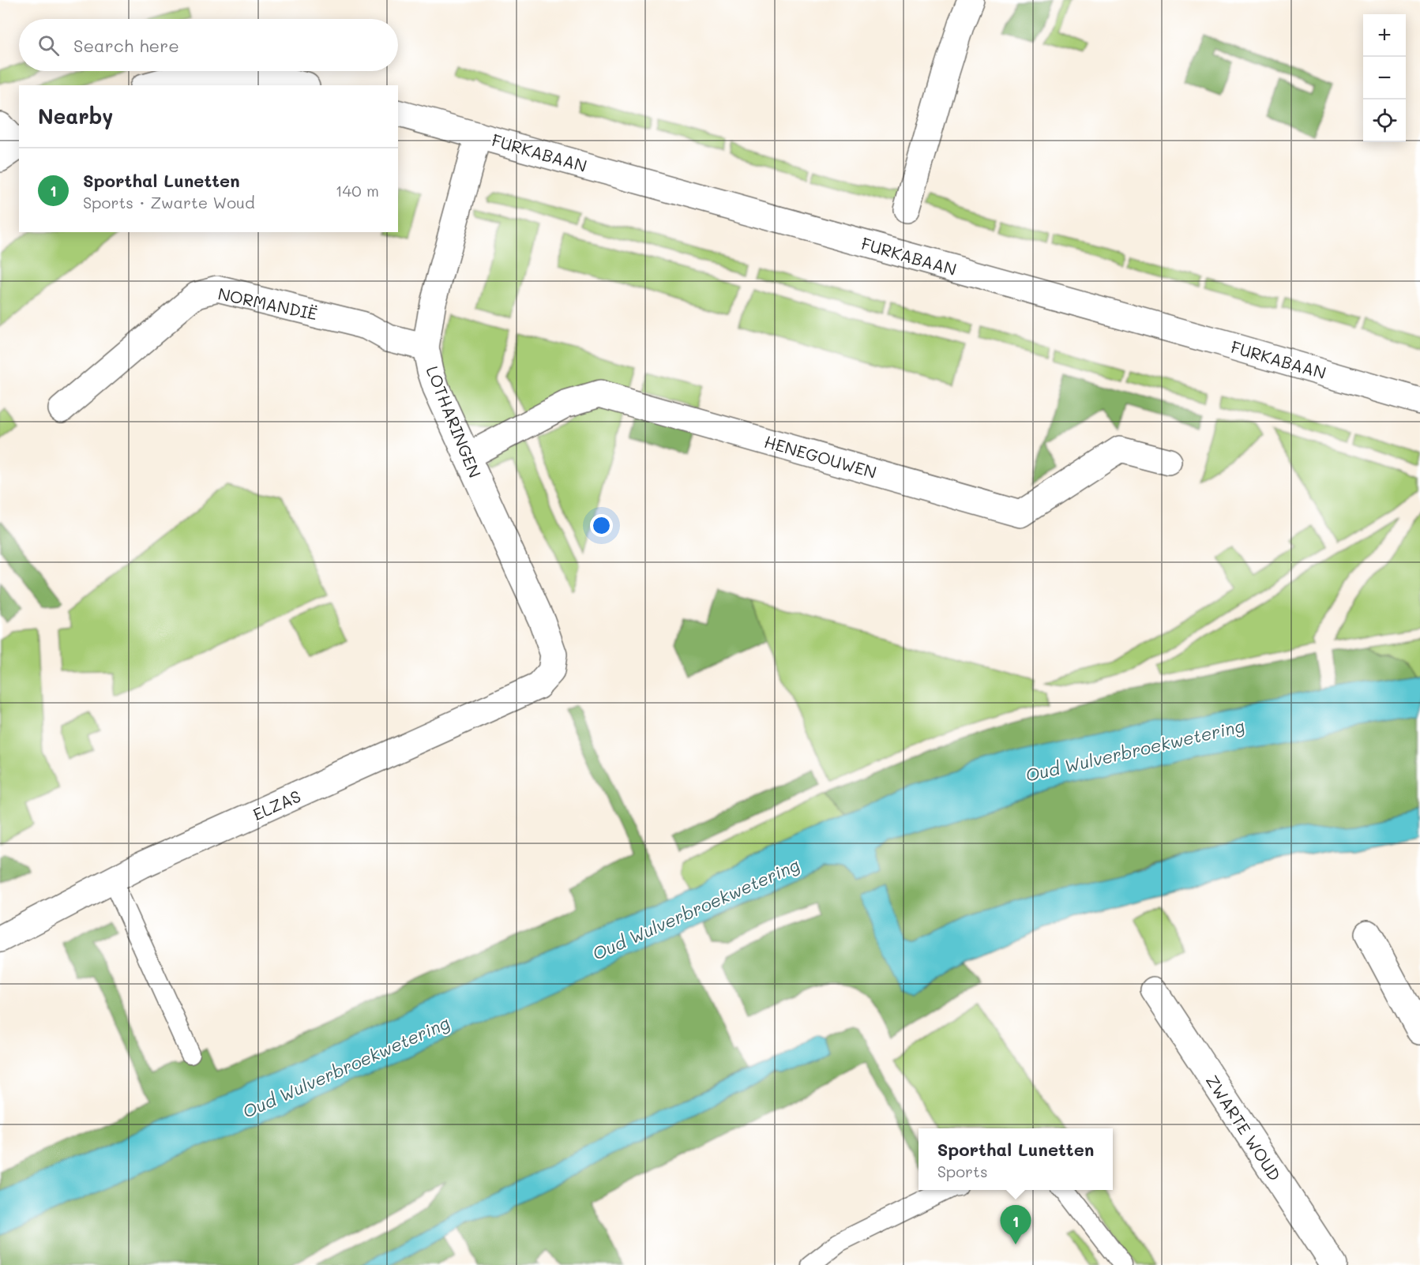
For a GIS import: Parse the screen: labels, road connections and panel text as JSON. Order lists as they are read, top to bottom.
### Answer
{
  "streets": {
    "street": [
      "FURKABAAN",
      "NORMANDIË",
      "LOTHARINGEN",
      "HENEGOUWEN",
      "ELZAS",
      "ZWARTE WOUD"
    ]
  },
  "crossings": [
    ["FURKABAAN", "LOTHARINGEN"],
    ["NORMANDIË", "LOTHARINGEN"],
    ["LOTHARINGEN", "HENEGOUWEN"],
    ["LOTHARINGEN", "ELZAS"]
  ],
  "water": ["Oud Wulverbroekwetering"],
  "page": {
    "map_buttons": ["+", "−"],
    "search": "Search here",
    "heading": "Nearby",
    "list": [
      {
        "mark": "1",
        "name": "Sporthal Lunetten",
        "note": "Sports · Zwarte Woud",
        "value": "140 m"
      }
    ],
    "popup": ["Sporthal Lunetten", "Sports"],
    "pins": "1"
  }
}
